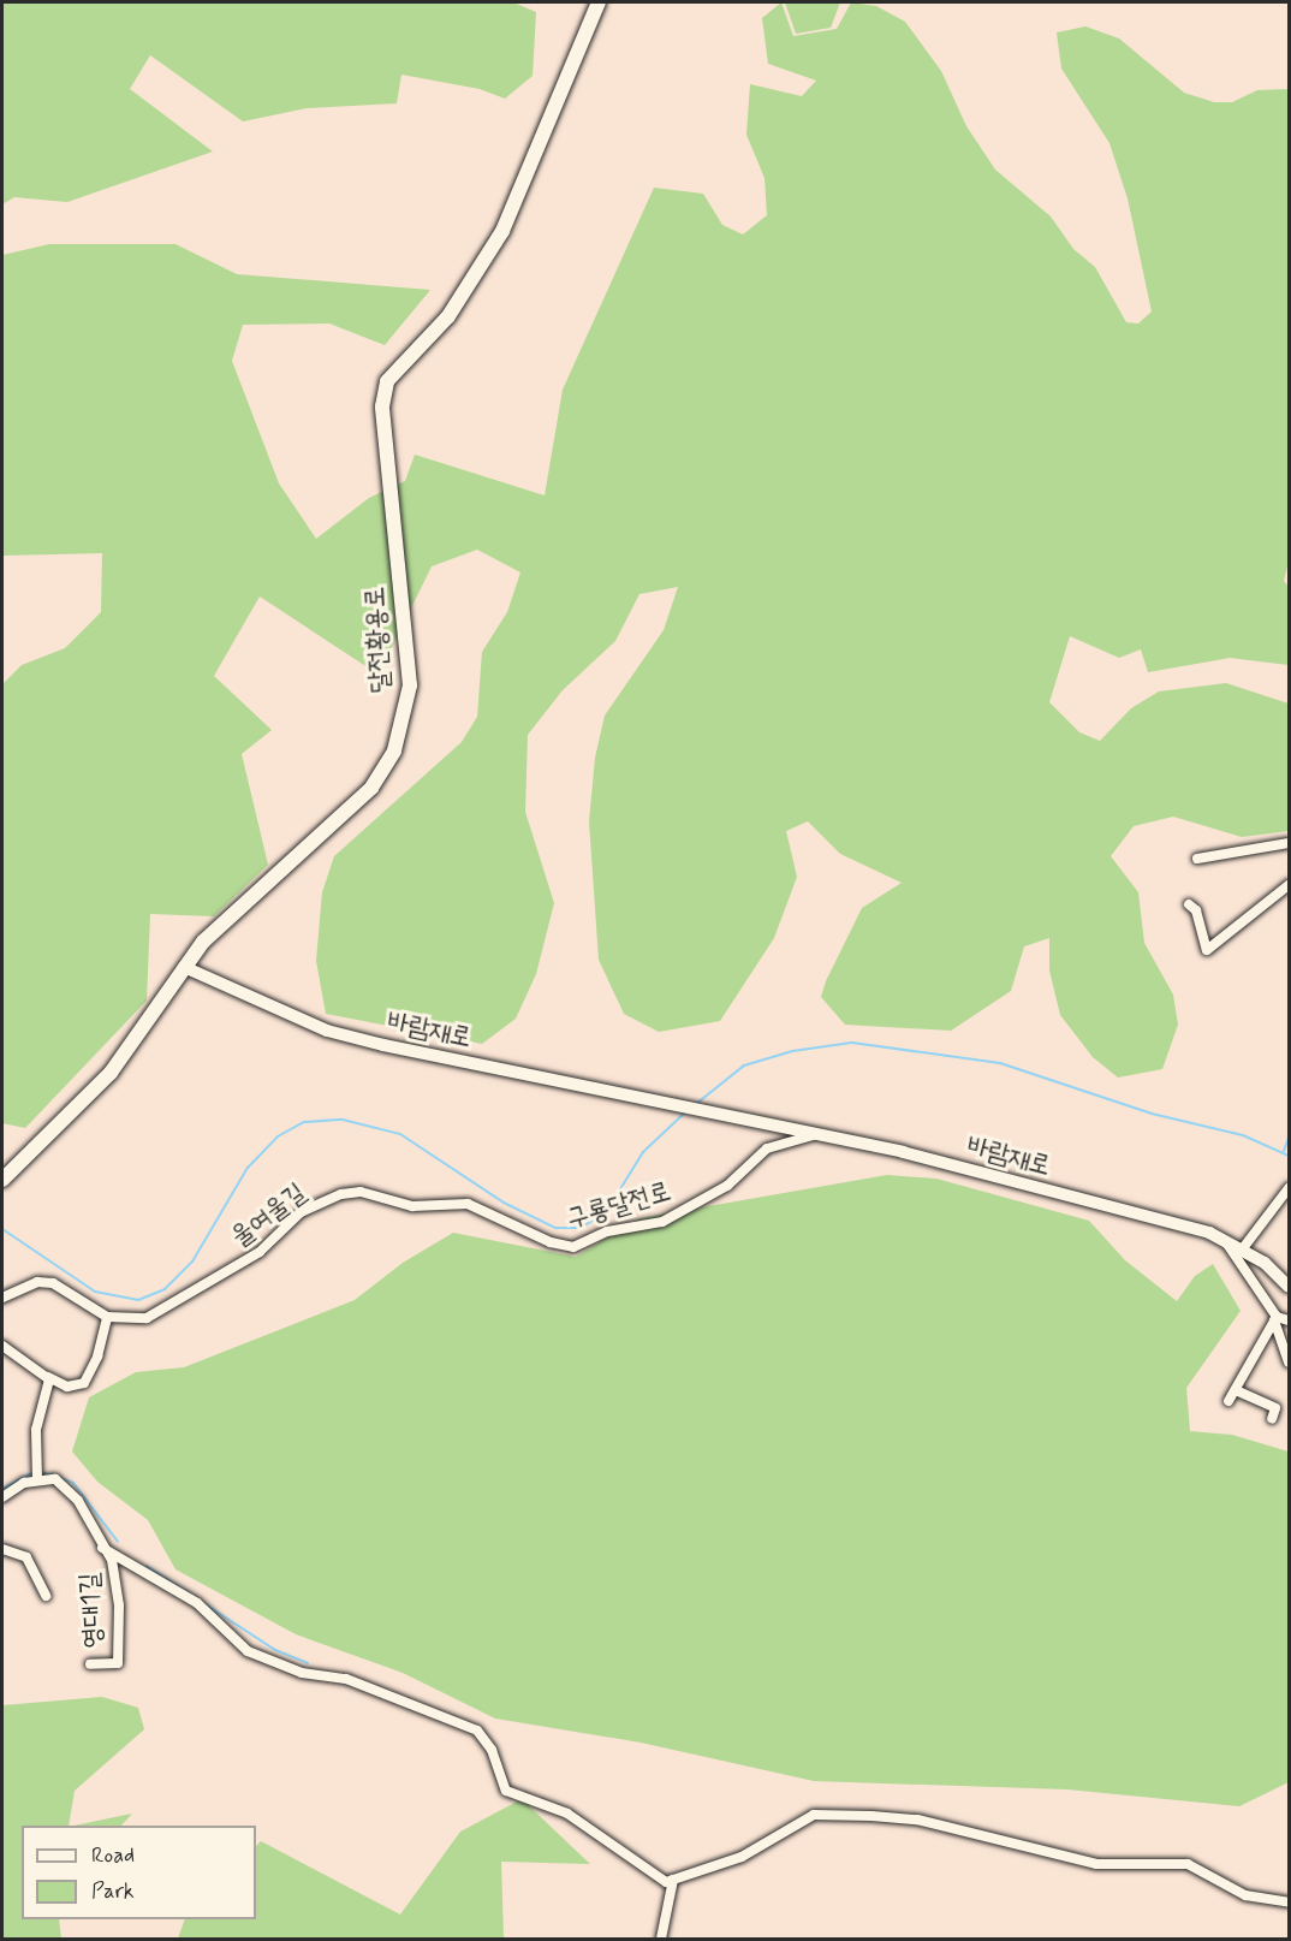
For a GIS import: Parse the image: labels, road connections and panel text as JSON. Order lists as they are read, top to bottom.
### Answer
{
  "streets": {
    "main road": ["달전황용로"],
    "street": [
      "바람재로",
      "구룡달전로",
      "울여울길",
      "영대1길"
    ]
  },
  "crossings": [
    ["달전황용로", "바람재로"],
    ["바람재로", "구룡달전로"],
    ["구룡달전로", "울여울길"]
  ],
  "legend": ["Road", "Park"]
}
